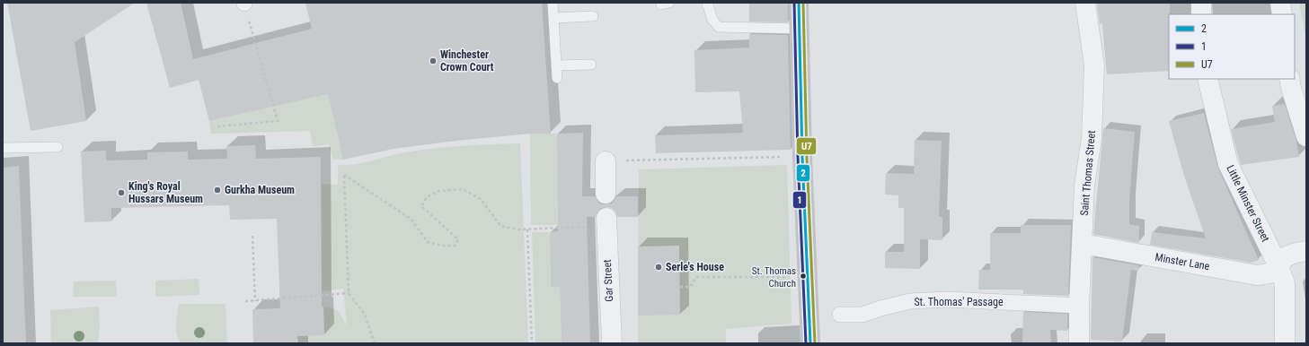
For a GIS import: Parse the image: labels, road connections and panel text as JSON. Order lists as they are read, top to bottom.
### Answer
{
  "streets": {
    "street": [
      "Saint Thomas Street",
      "Little Minster Street",
      "Minster Lane",
      "Gar Street",
      "St. Thomas' Passage"
    ]
  },
  "crossings": [
    ["Saint Thomas Street", "Minster Lane"],
    ["Saint Thomas Street", "St. Thomas' Passage"],
    ["Little Minster Street", "Minster Lane"]
  ],
  "places": [
    "Winchester Crown Court",
    "Gurkha Museum",
    "King's Royal Hussars Museum",
    "Serle's House",
    "St. Thomas Church"
  ],
  "lines": ["transit line 2", "transit line 1", "transit line U7"],
  "legend": ["2", "1", "U7"]
}
